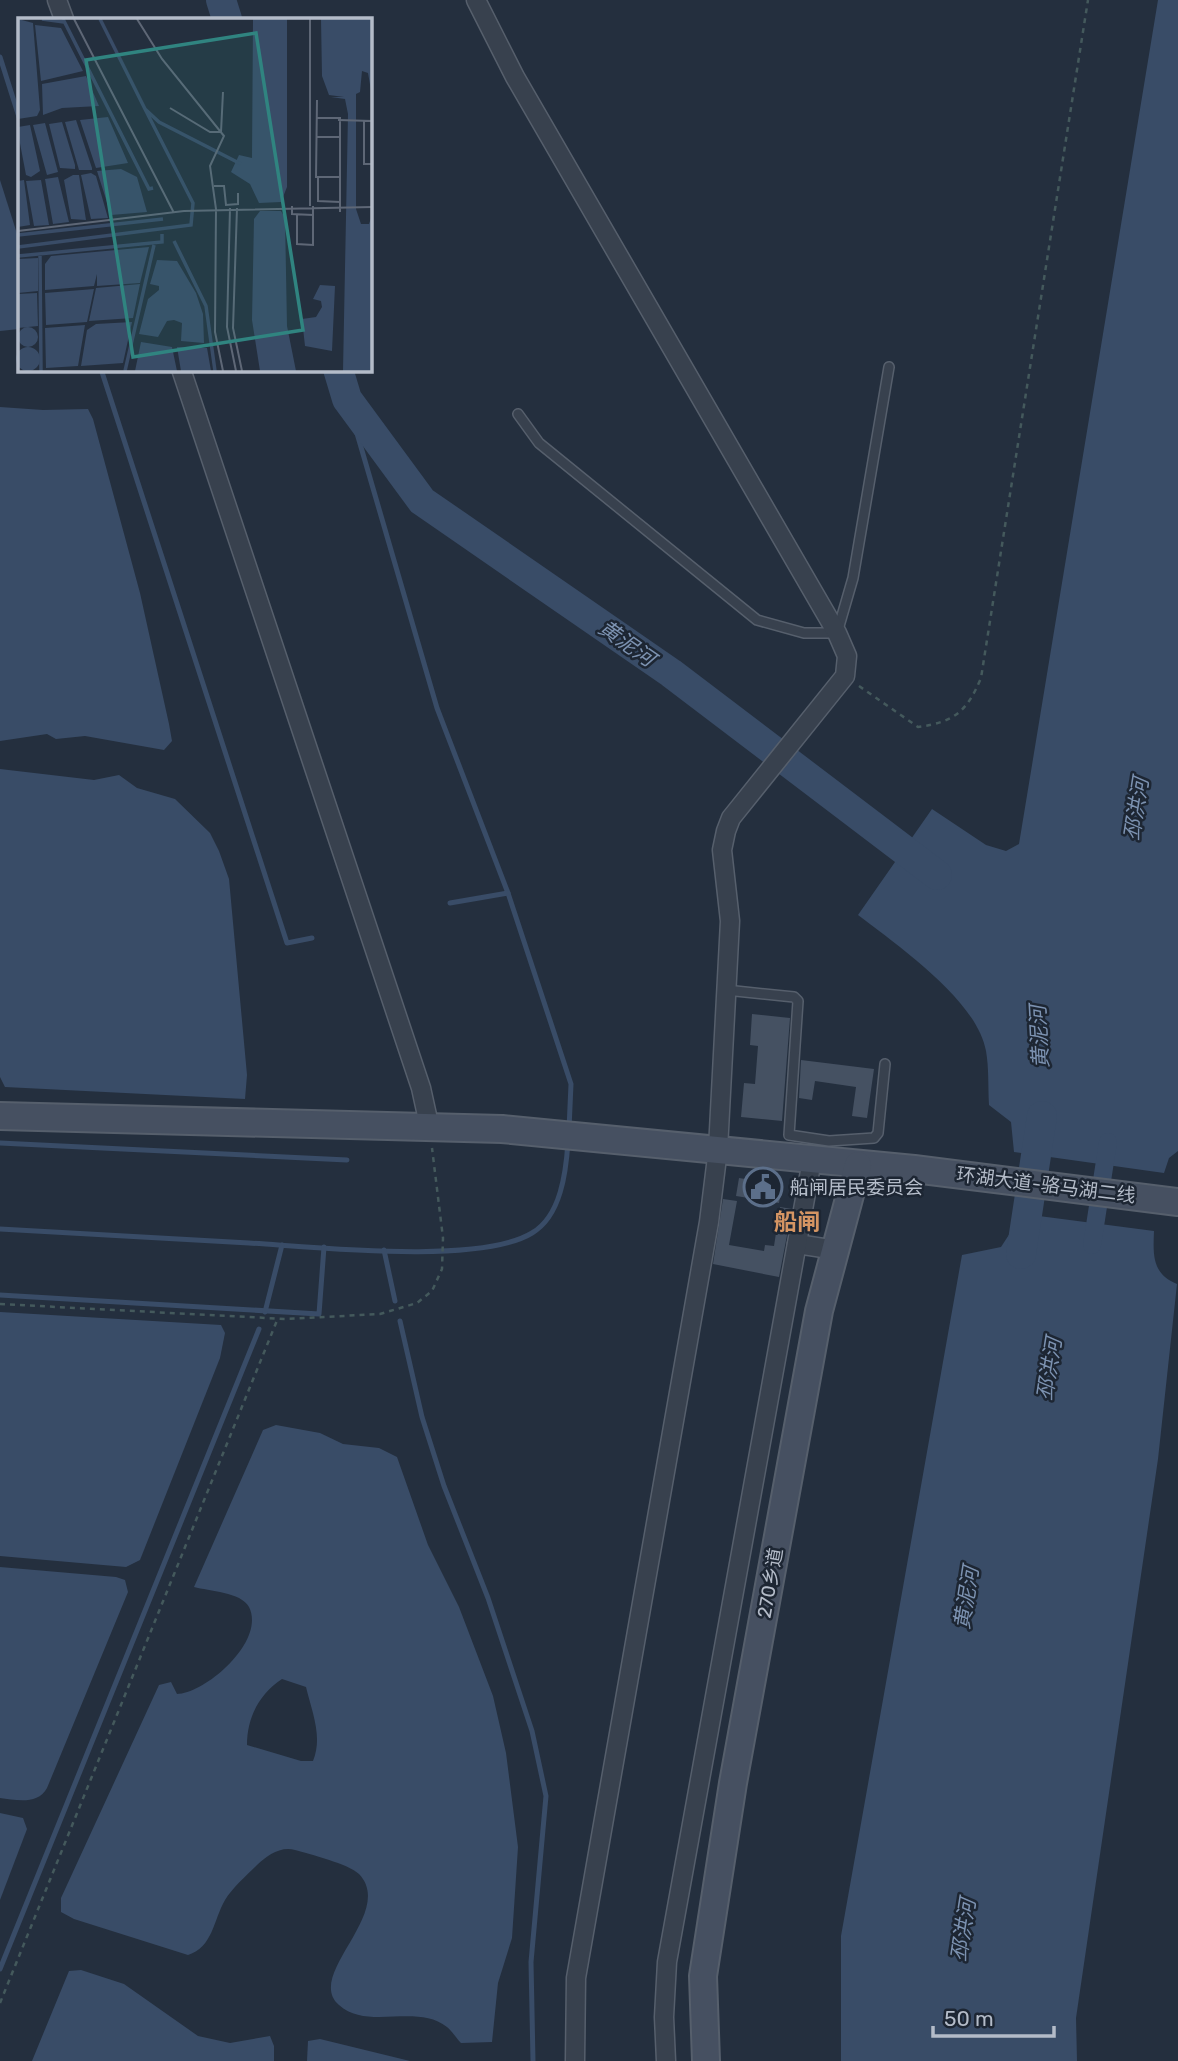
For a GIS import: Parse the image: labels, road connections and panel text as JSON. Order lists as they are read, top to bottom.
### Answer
{
  "streets": {
    "street": ["环湖大道-骆马湖二线", "270乡道"]
  },
  "crossings": [
    ["环湖大道-骆马湖二线", "270乡道"]
  ],
  "districts": ["船闸"],
  "water": ["黄泥河", "邳洪河"],
  "places": {
    "public building": ["船闸居民委员会"]
  },
  "scale_bar": "50 m"
}
